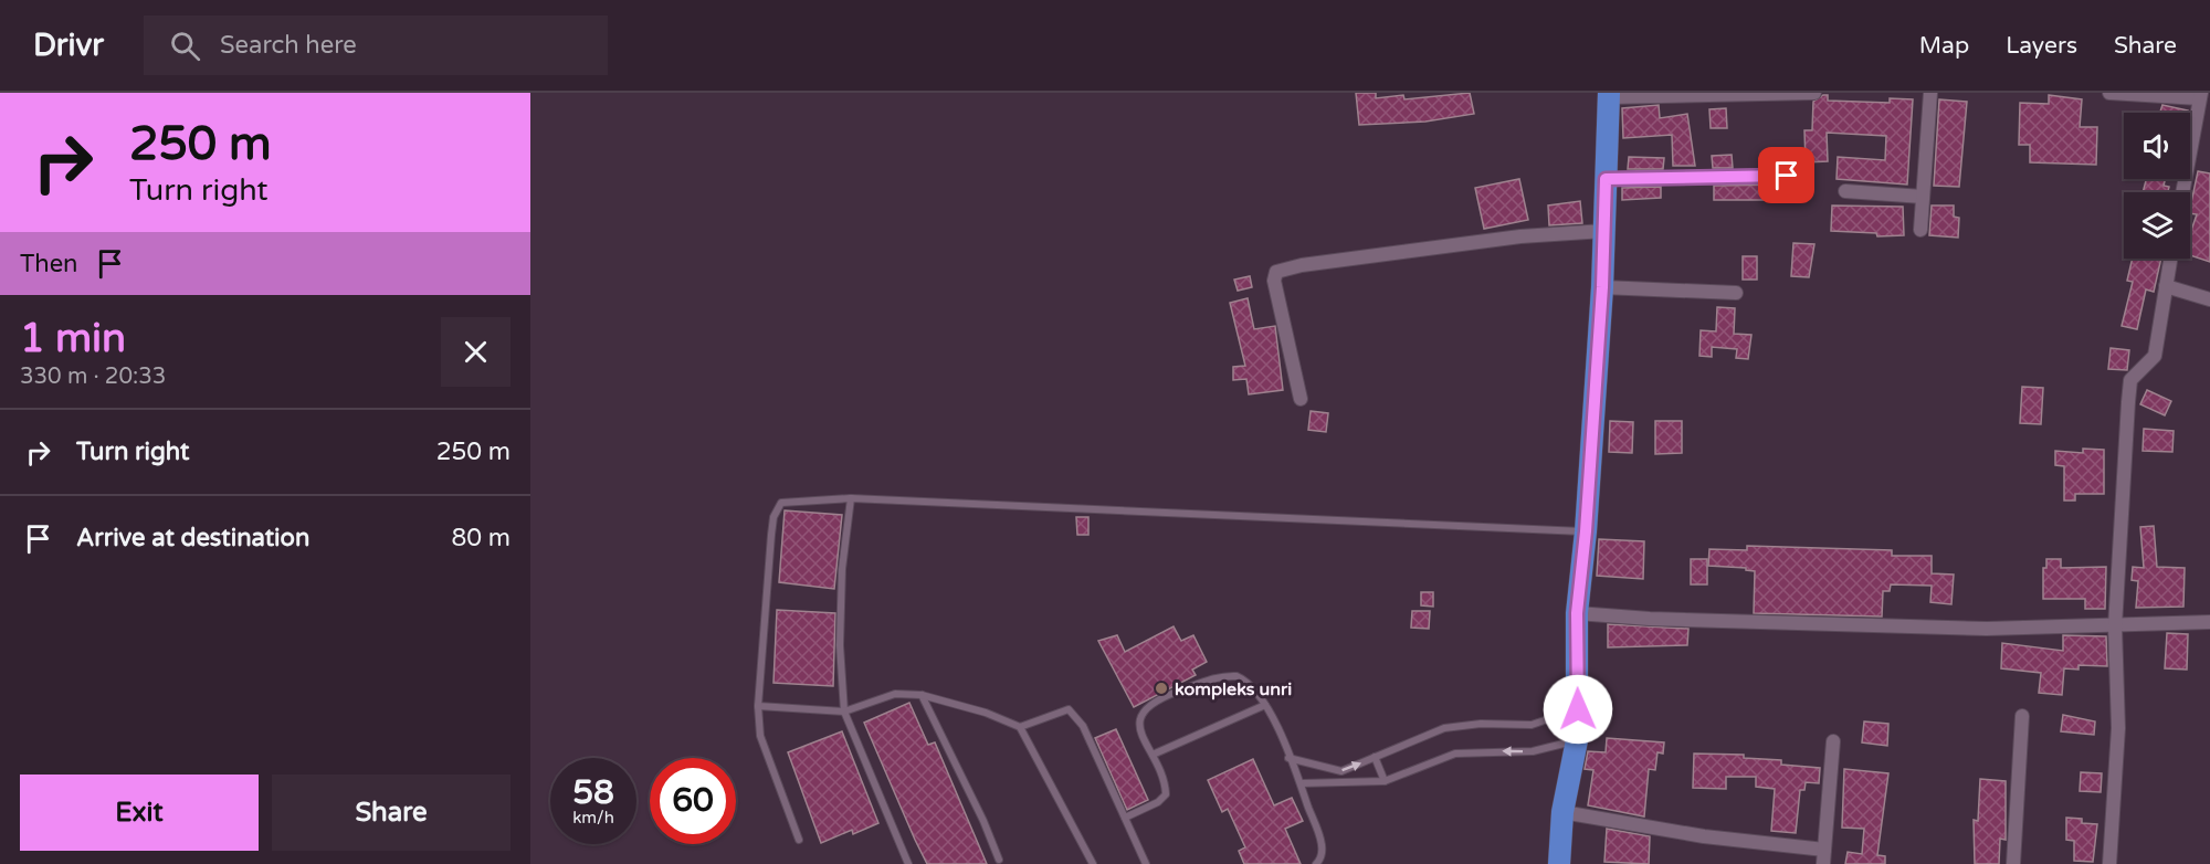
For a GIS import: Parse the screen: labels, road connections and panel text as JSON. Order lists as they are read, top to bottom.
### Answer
{
  "places": ["kompleks unri"],
  "page": {
    "header": "Drivr",
    "search": "Search here",
    "nav": ["Map", "Layers", "Share"],
    "turn": ["250 m", "Turn right"],
    "then": "Then",
    "heading": ["1 min", "330 m · 20:33"],
    "list": [
      {
        "name": "Turn right",
        "value": "250 m"
      },
      {
        "name": "Arrive at destination",
        "value": "80 m"
      }
    ],
    "speed": "58 km/h",
    "limit": "60",
    "buttons": ["Exit", "Share"]
  }
}
